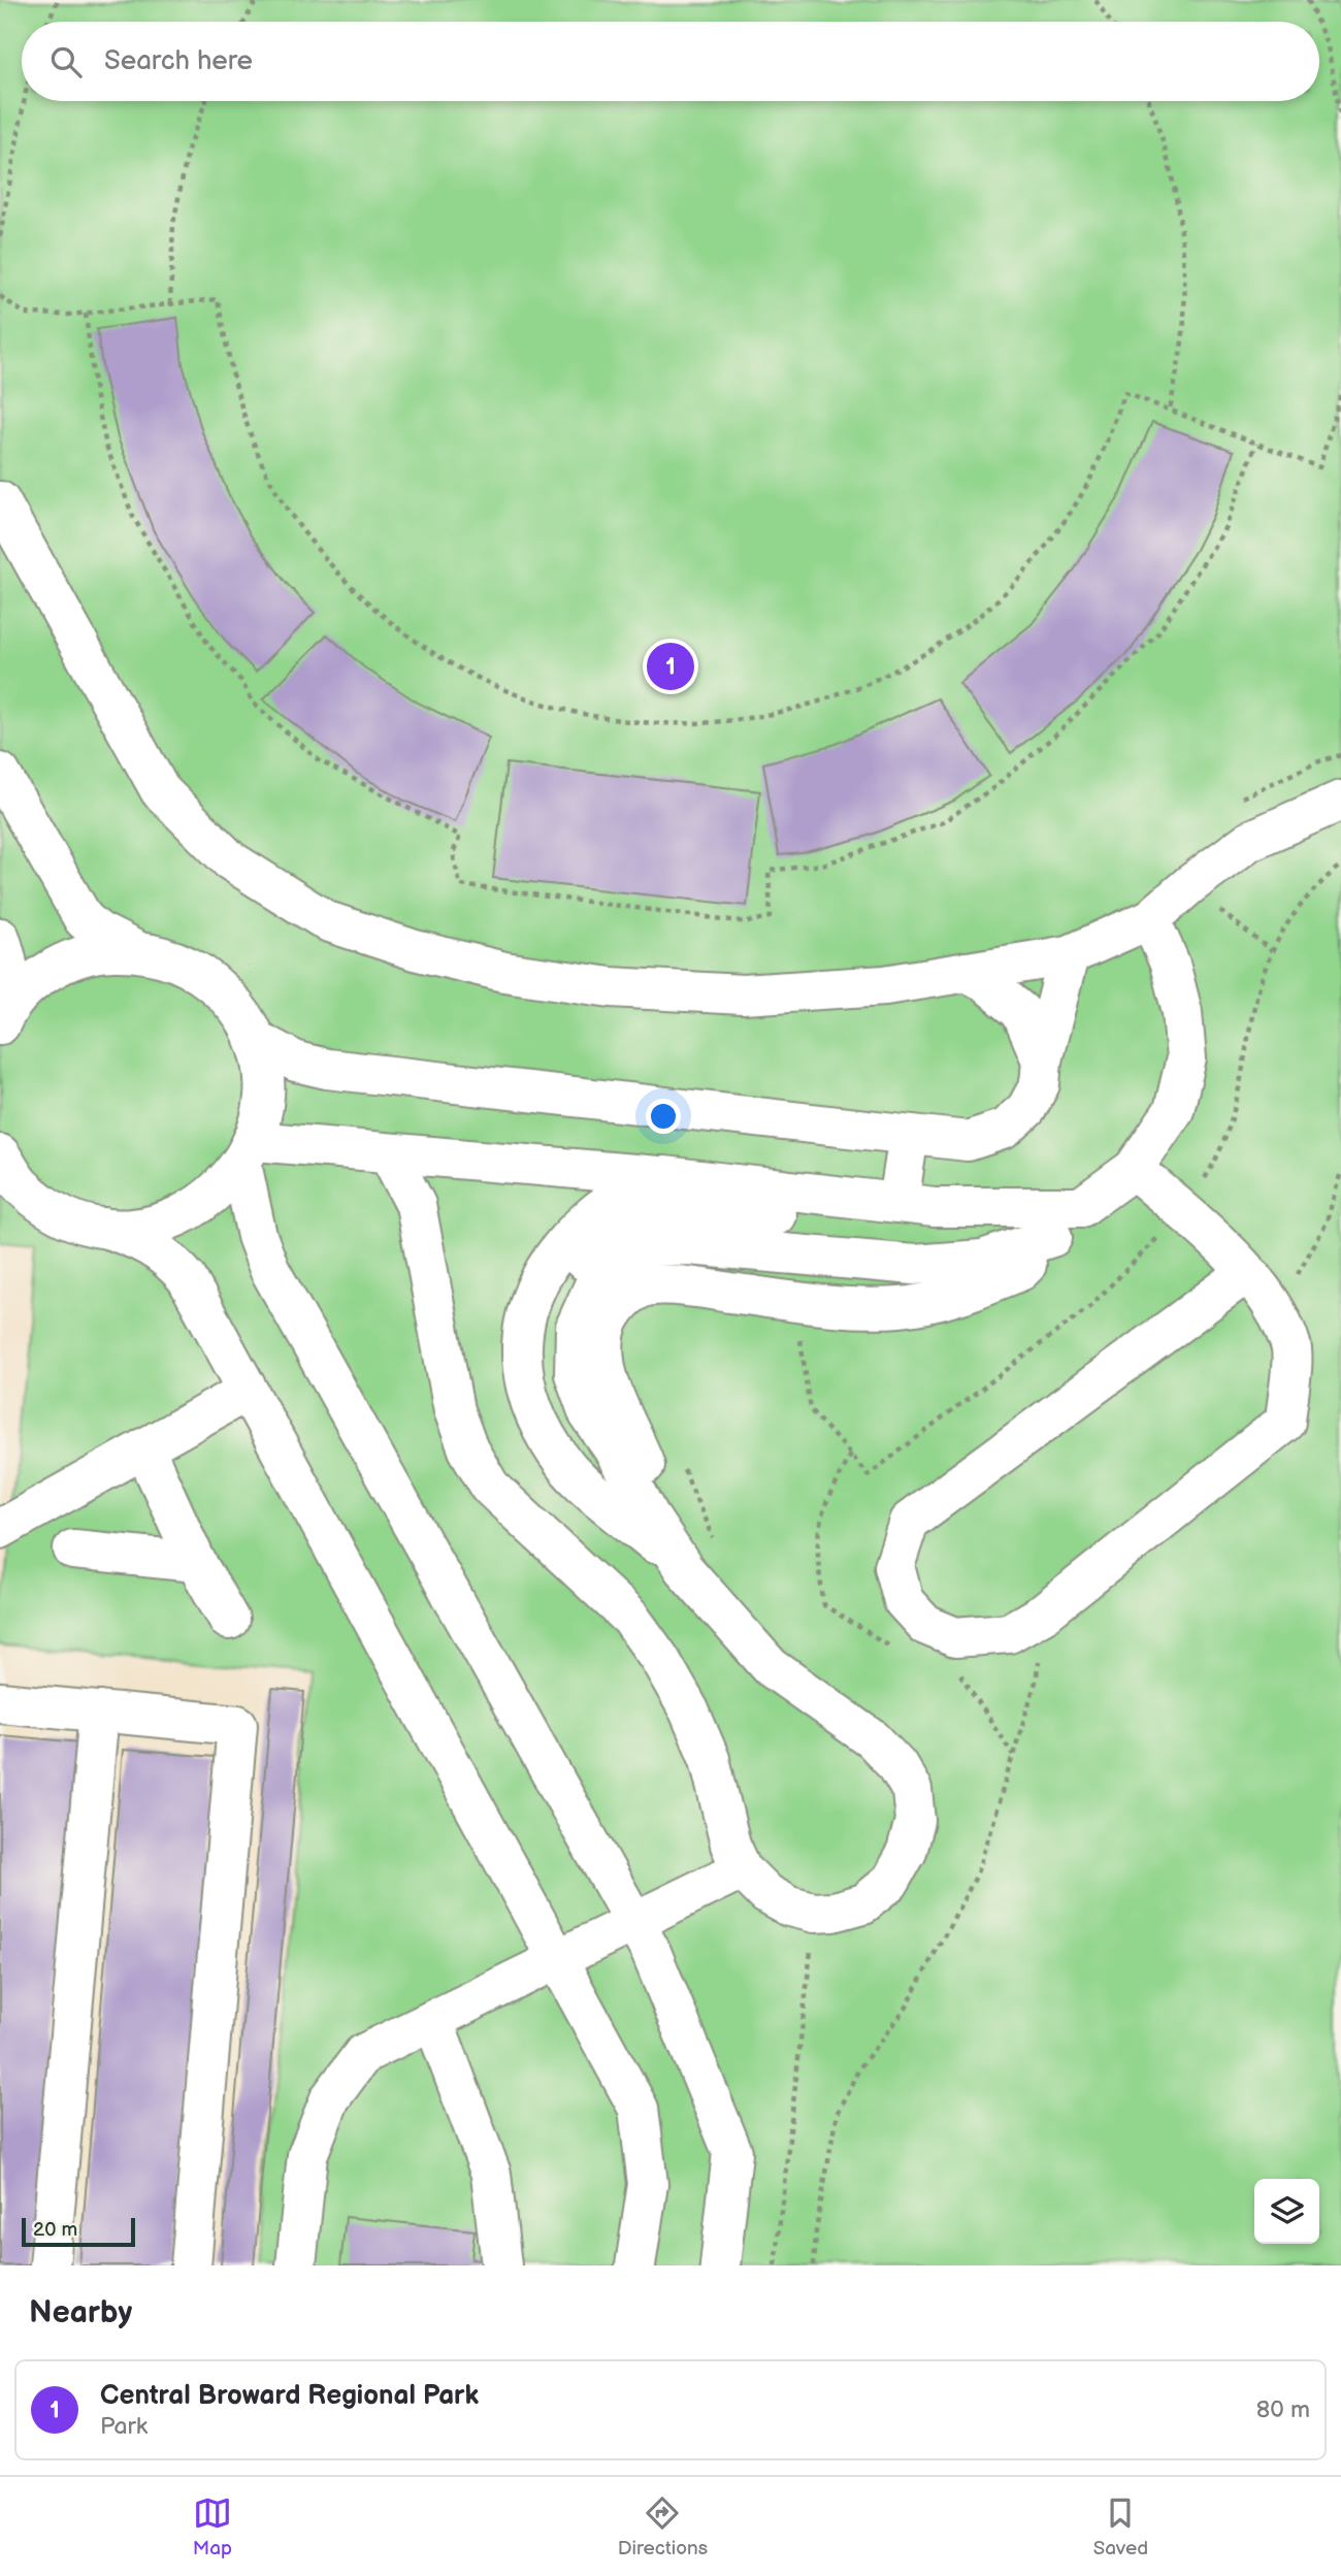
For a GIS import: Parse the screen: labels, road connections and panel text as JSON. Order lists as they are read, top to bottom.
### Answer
{
  "scale_bar": "20 m",
  "page": {
    "search": "Search here",
    "pins": "1",
    "scale": "20 m",
    "heading": "Nearby",
    "list": [
      {
        "mark": "1",
        "name": "Central Broward Regional Park",
        "note": "Park",
        "value": "80 m"
      }
    ],
    "nav": ["Map", "Directions", "Saved"]
  }
}
